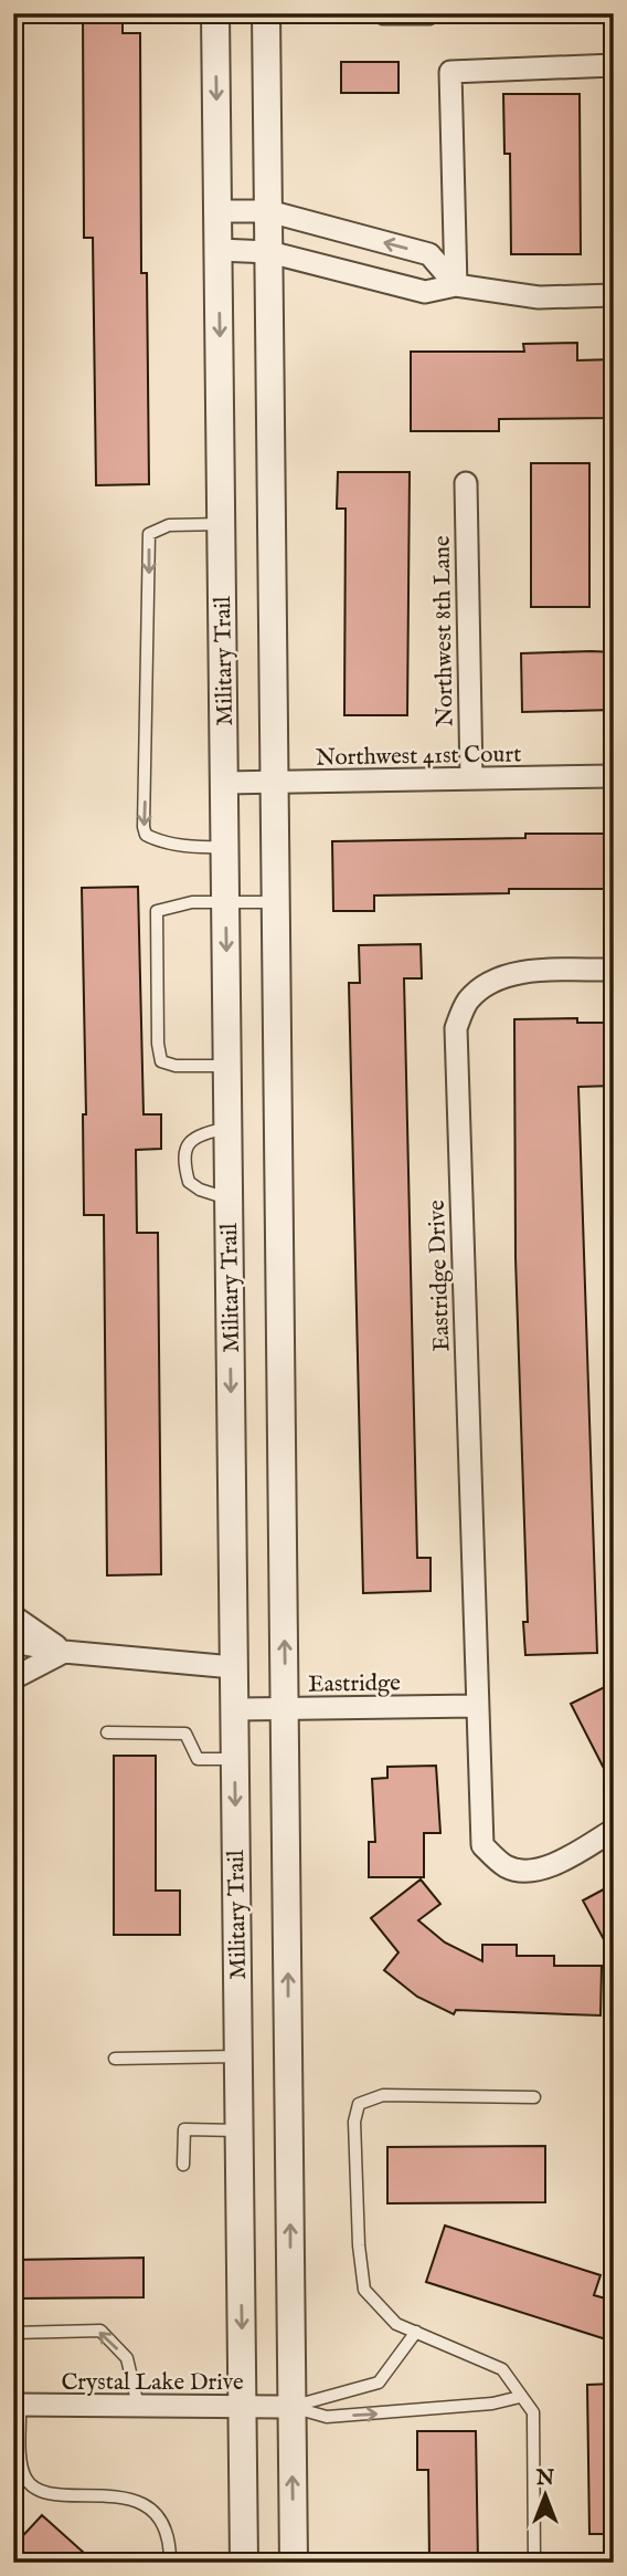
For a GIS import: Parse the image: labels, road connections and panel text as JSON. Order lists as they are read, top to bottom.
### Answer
{
  "streets": {
    "street": [
      "Northwest 8th Lane",
      "Military Trail",
      "Northwest 41st Court",
      "Eastridge Drive",
      "Eastridge",
      "Crystal Lake Drive"
    ]
  },
  "crossings": [
    ["Northwest 8th Lane", "Northwest 41st Court"],
    ["Military Trail", "Northwest 41st Court"],
    ["Military Trail", "Eastridge"],
    ["Military Trail", "Crystal Lake Drive"],
    ["Eastridge Drive", "Eastridge"]
  ],
  "north": "top"
}
